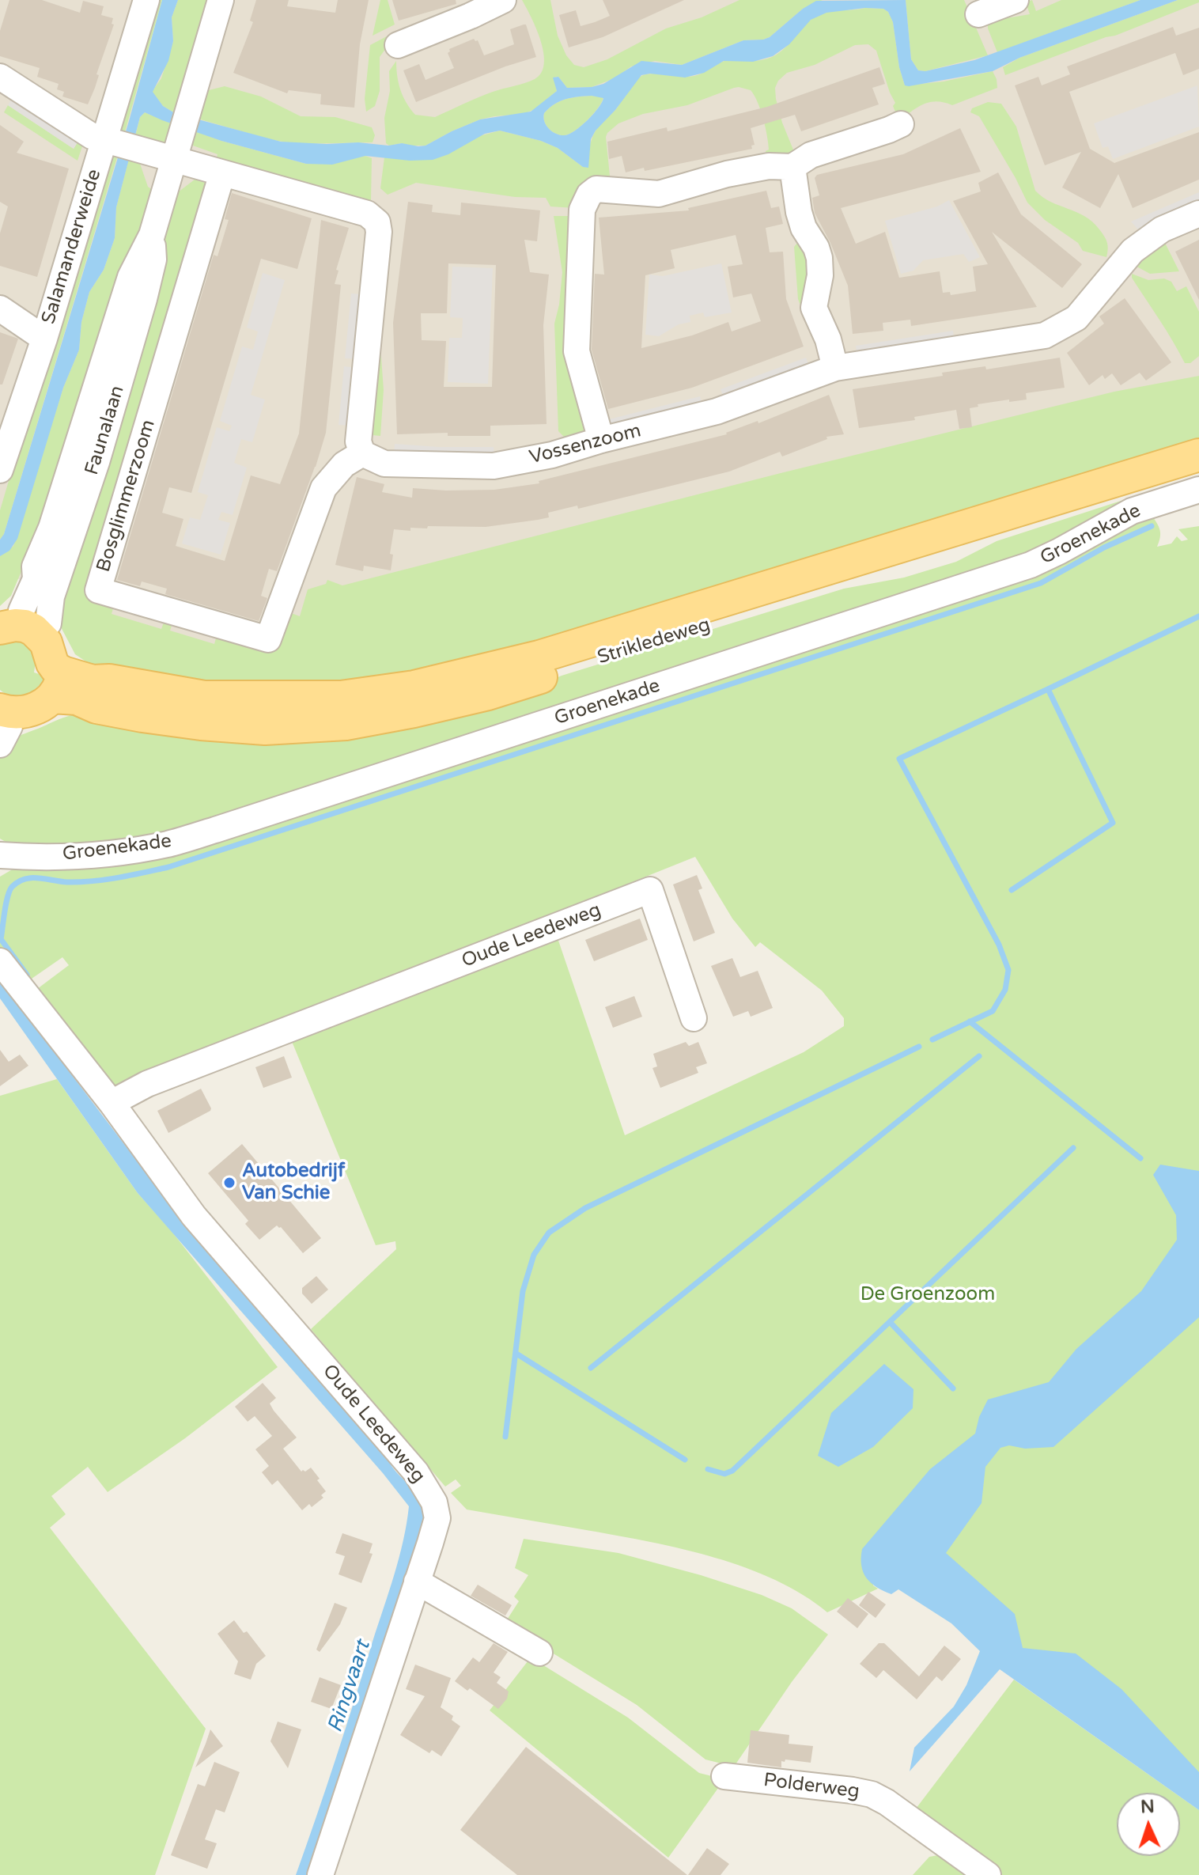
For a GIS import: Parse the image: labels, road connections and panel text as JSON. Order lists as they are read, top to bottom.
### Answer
{
  "streets": {
    "main road": ["Strikledeweg"],
    "street": [
      "Salamanderweide",
      "Faunalaan",
      "Vossenzoom",
      "Bosglimmerzoom",
      "Groenekade",
      "Oude Leedeweg",
      "Polderweg"
    ]
  },
  "crossings": [
    ["Vossenzoom", "Bosglimmerzoom"]
  ],
  "water": ["Ringvaart"],
  "parks": ["De Groenzoom"],
  "places": ["Autobedrijf Van Schie"],
  "north": "top"
}
